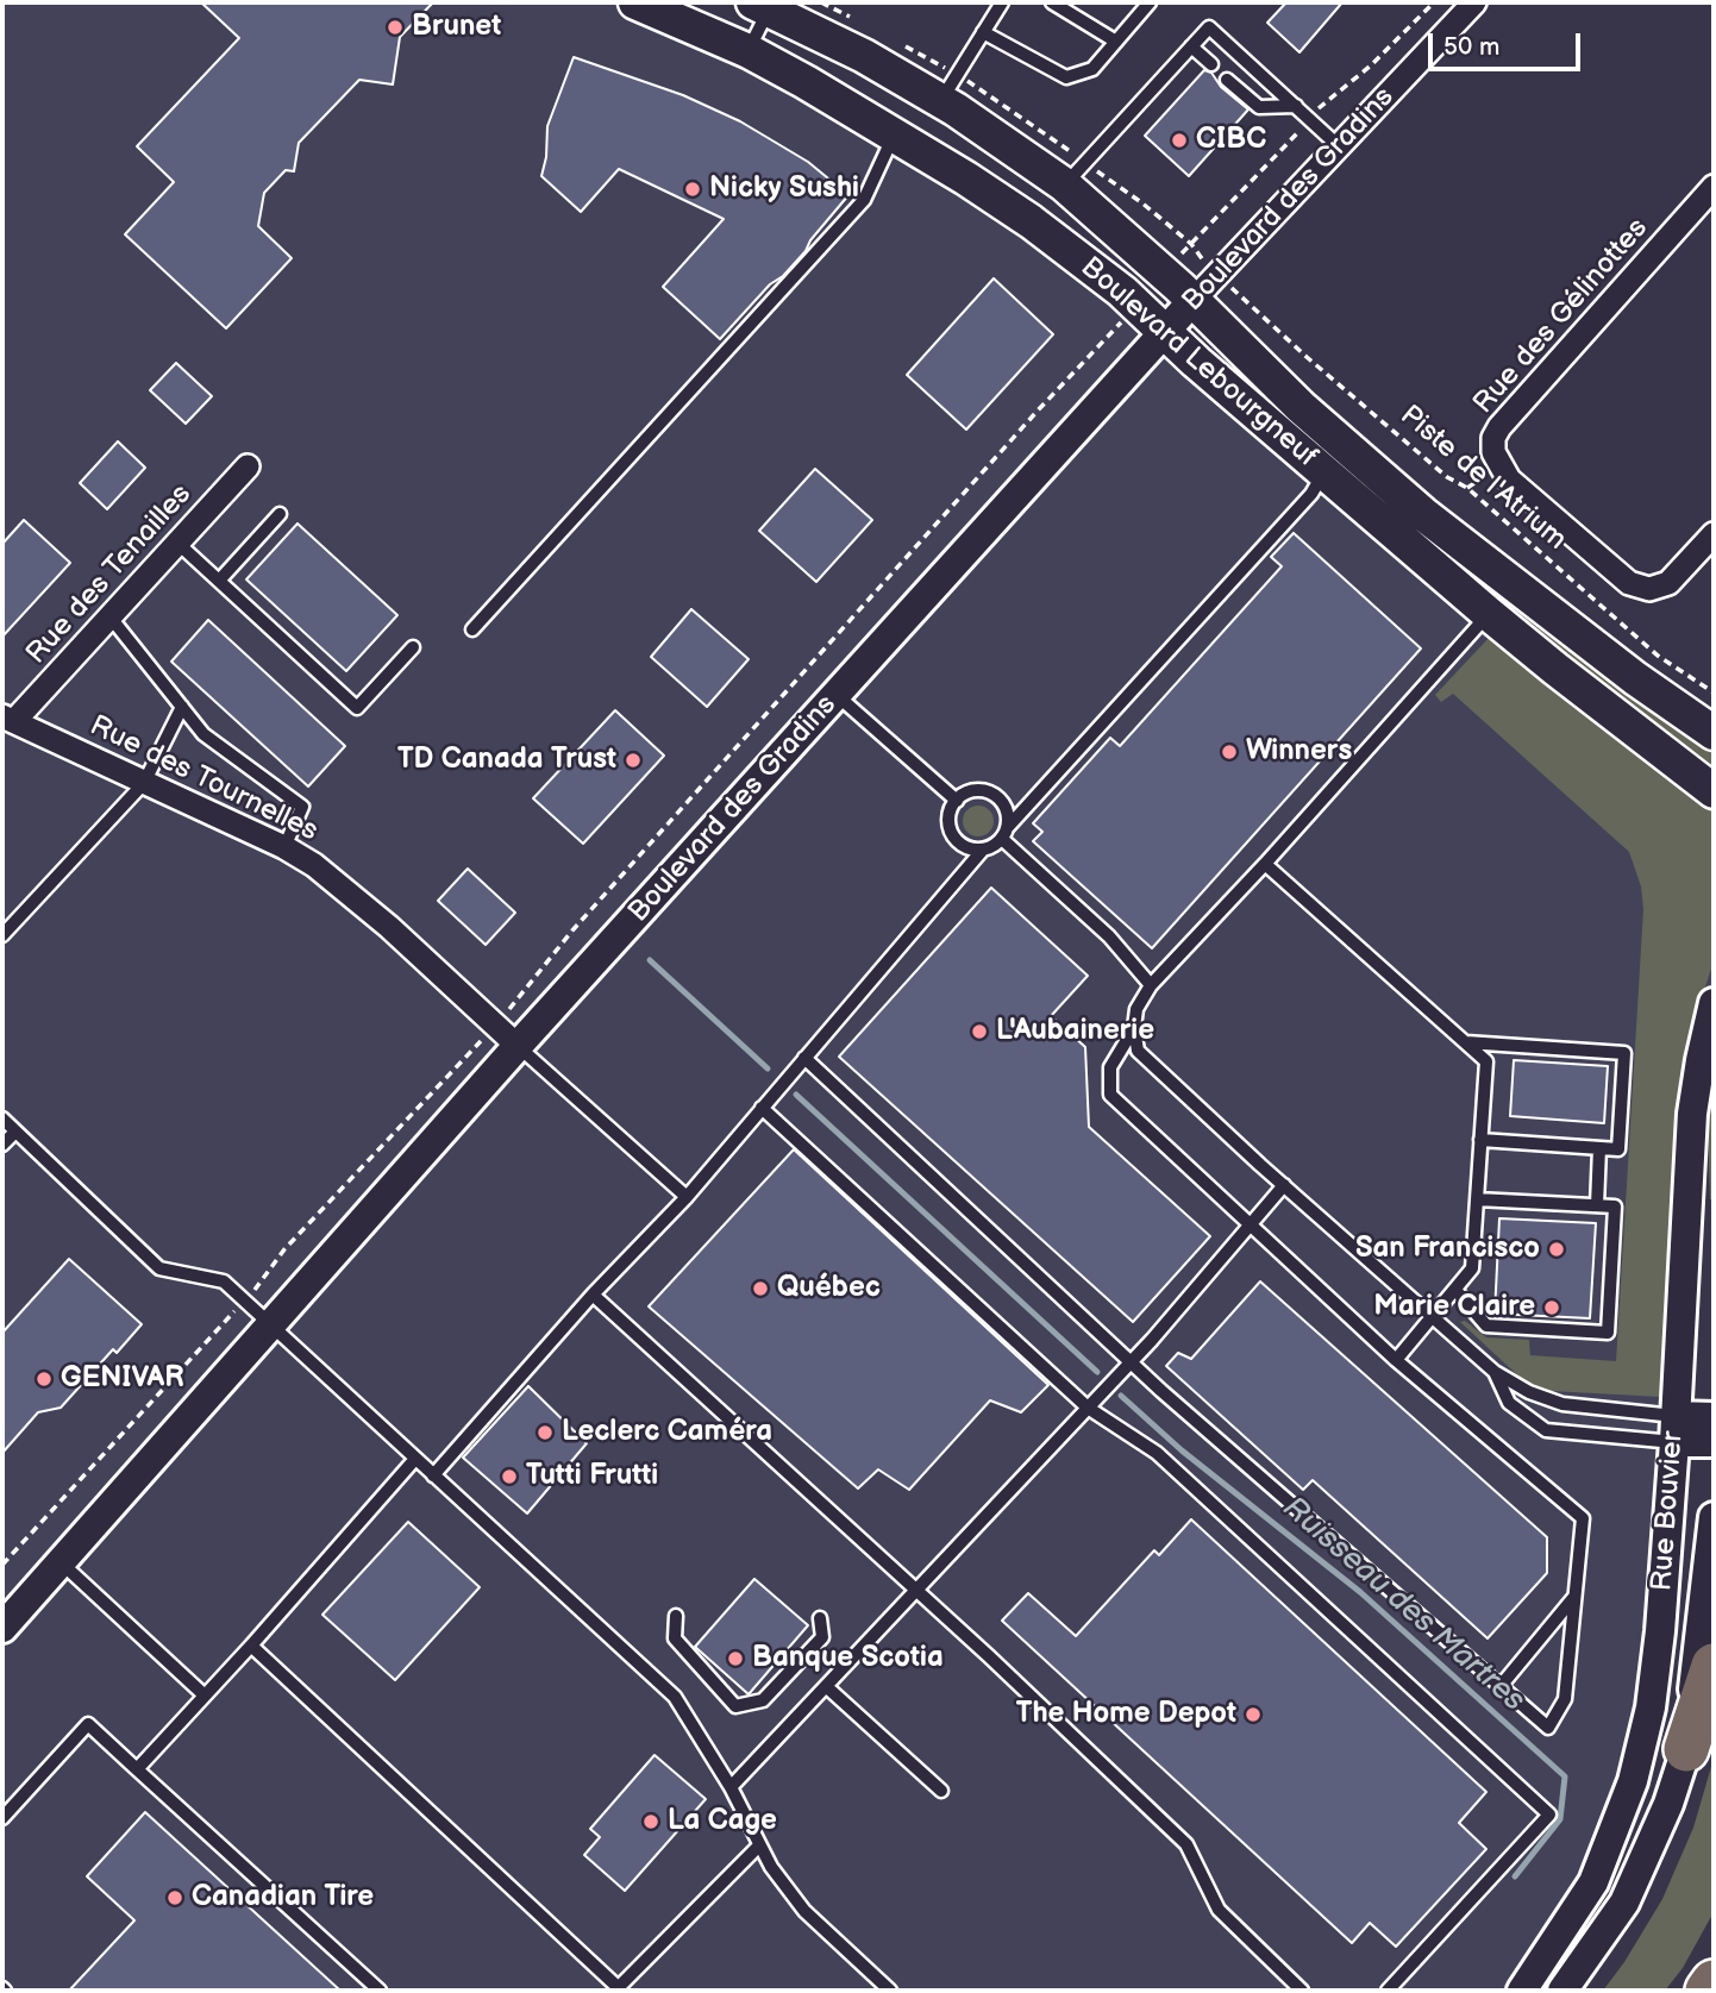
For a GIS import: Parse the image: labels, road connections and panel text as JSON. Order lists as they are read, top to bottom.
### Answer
{
  "streets": {
    "main road": ["Boulevard Lebourgneuf"],
    "street": [
      "Boulevard des Gradins",
      "Rue des Gélinottes",
      "Rue des Tenailles",
      "Rue des Tournelles",
      "Rue Bouvier"
    ],
    "path": ["Piste de l'Atrium"]
  },
  "crossings": [
    ["Boulevard des Gradins", "Boulevard Lebourgneuf"],
    ["Boulevard des Gradins", "Rue des Tournelles"],
    ["Rue des Tenailles", "Rue des Tournelles"]
  ],
  "water": ["Ruisseau des Martres"],
  "places": [
    "Brunet",
    "CIBC",
    "Nicky Sushi",
    "Winners",
    "TD Canada Trust",
    "L'Aubainerie",
    "San Francisco",
    "Québec",
    "Marie Claire",
    "GENIVAR",
    "Leclerc Caméra",
    "Tutti Frutti",
    "Banque Scotia",
    "The Home Depot",
    "La Cage",
    "Canadian Tire"
  ],
  "scale_bar": "50 m"
}
